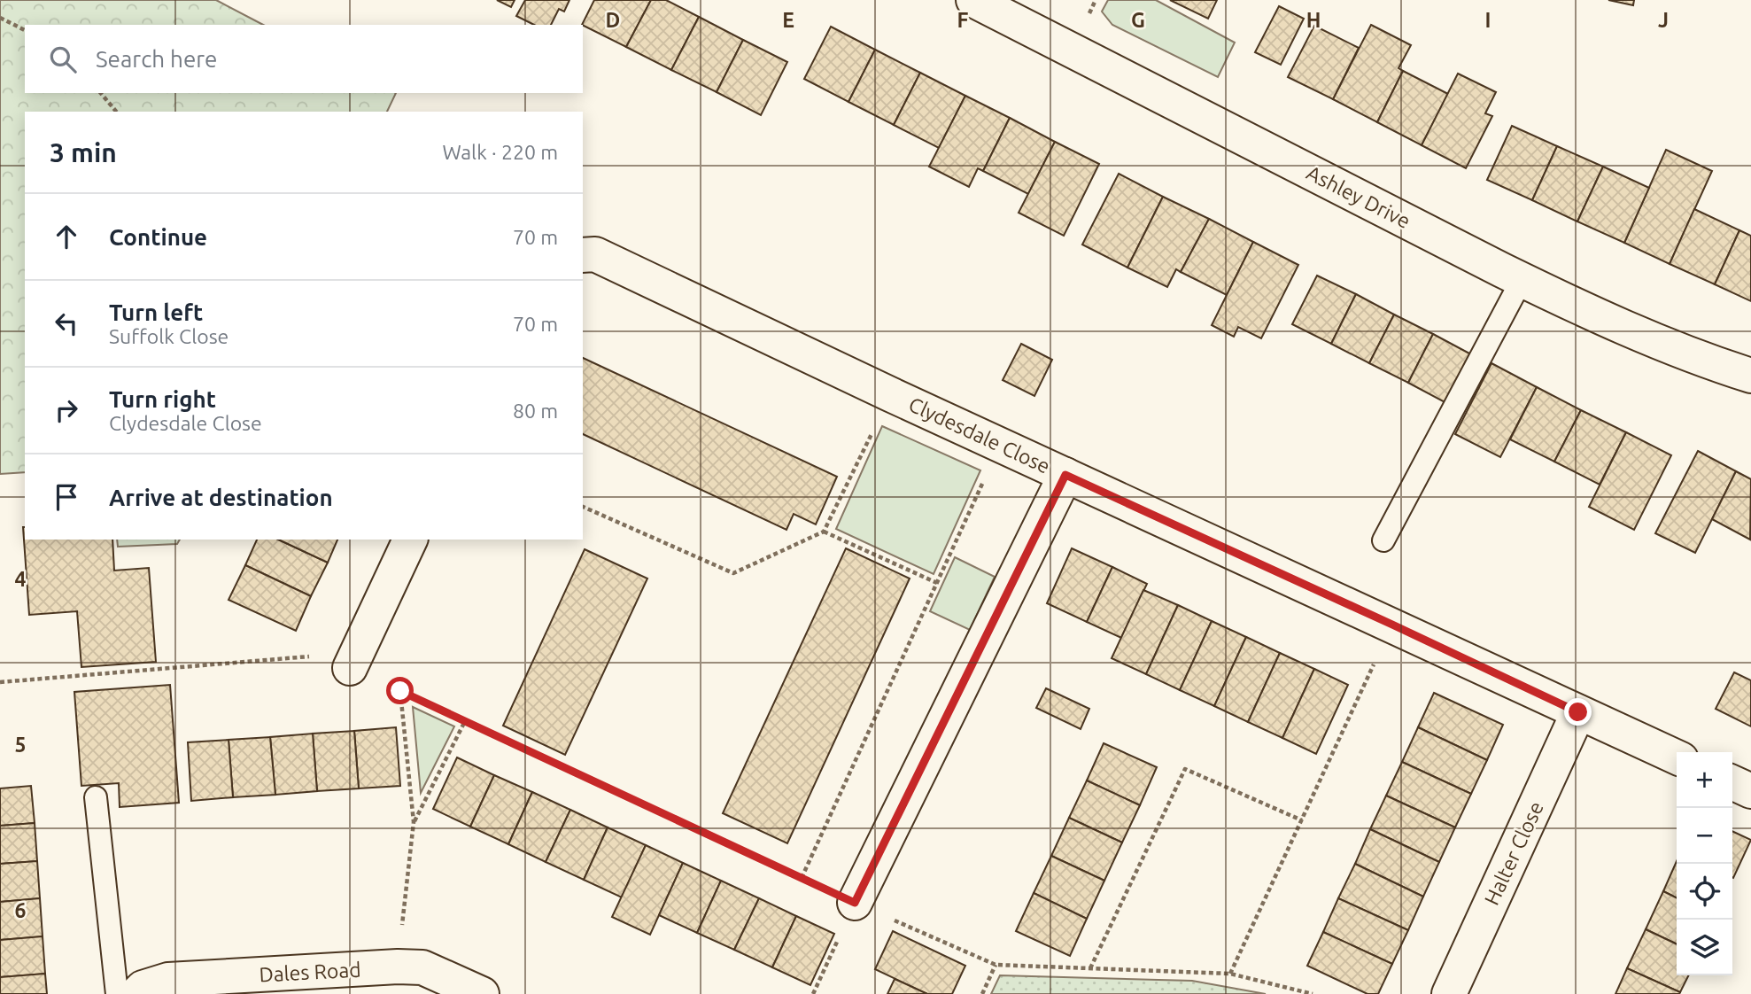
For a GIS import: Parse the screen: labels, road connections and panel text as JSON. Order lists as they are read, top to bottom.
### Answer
{
  "streets": {
    "street": [
      "Ashley Drive",
      "Clydesdale Close",
      "Halter Close",
      "Dales Road"
    ]
  },
  "crossings": [
    ["Clydesdale Close", "Halter Close"]
  ],
  "page": {
    "search": "Search here",
    "heading": ["3 min", "Walk · 220 m"],
    "list": [
      ["Continue", "70 m"],
      ["Turn left", "Suffolk Close", "70 m"],
      ["Turn right", "Clydesdale Close", "80 m"],
      "Arrive at destination"
    ],
    "map_buttons": ["+", "−"]
  },
  "grid": {
    "columns": [
      "D",
      "E",
      "F",
      "G",
      "H",
      "I",
      "J"
    ],
    "rows": ["4", "5", "6"]
  }
}
